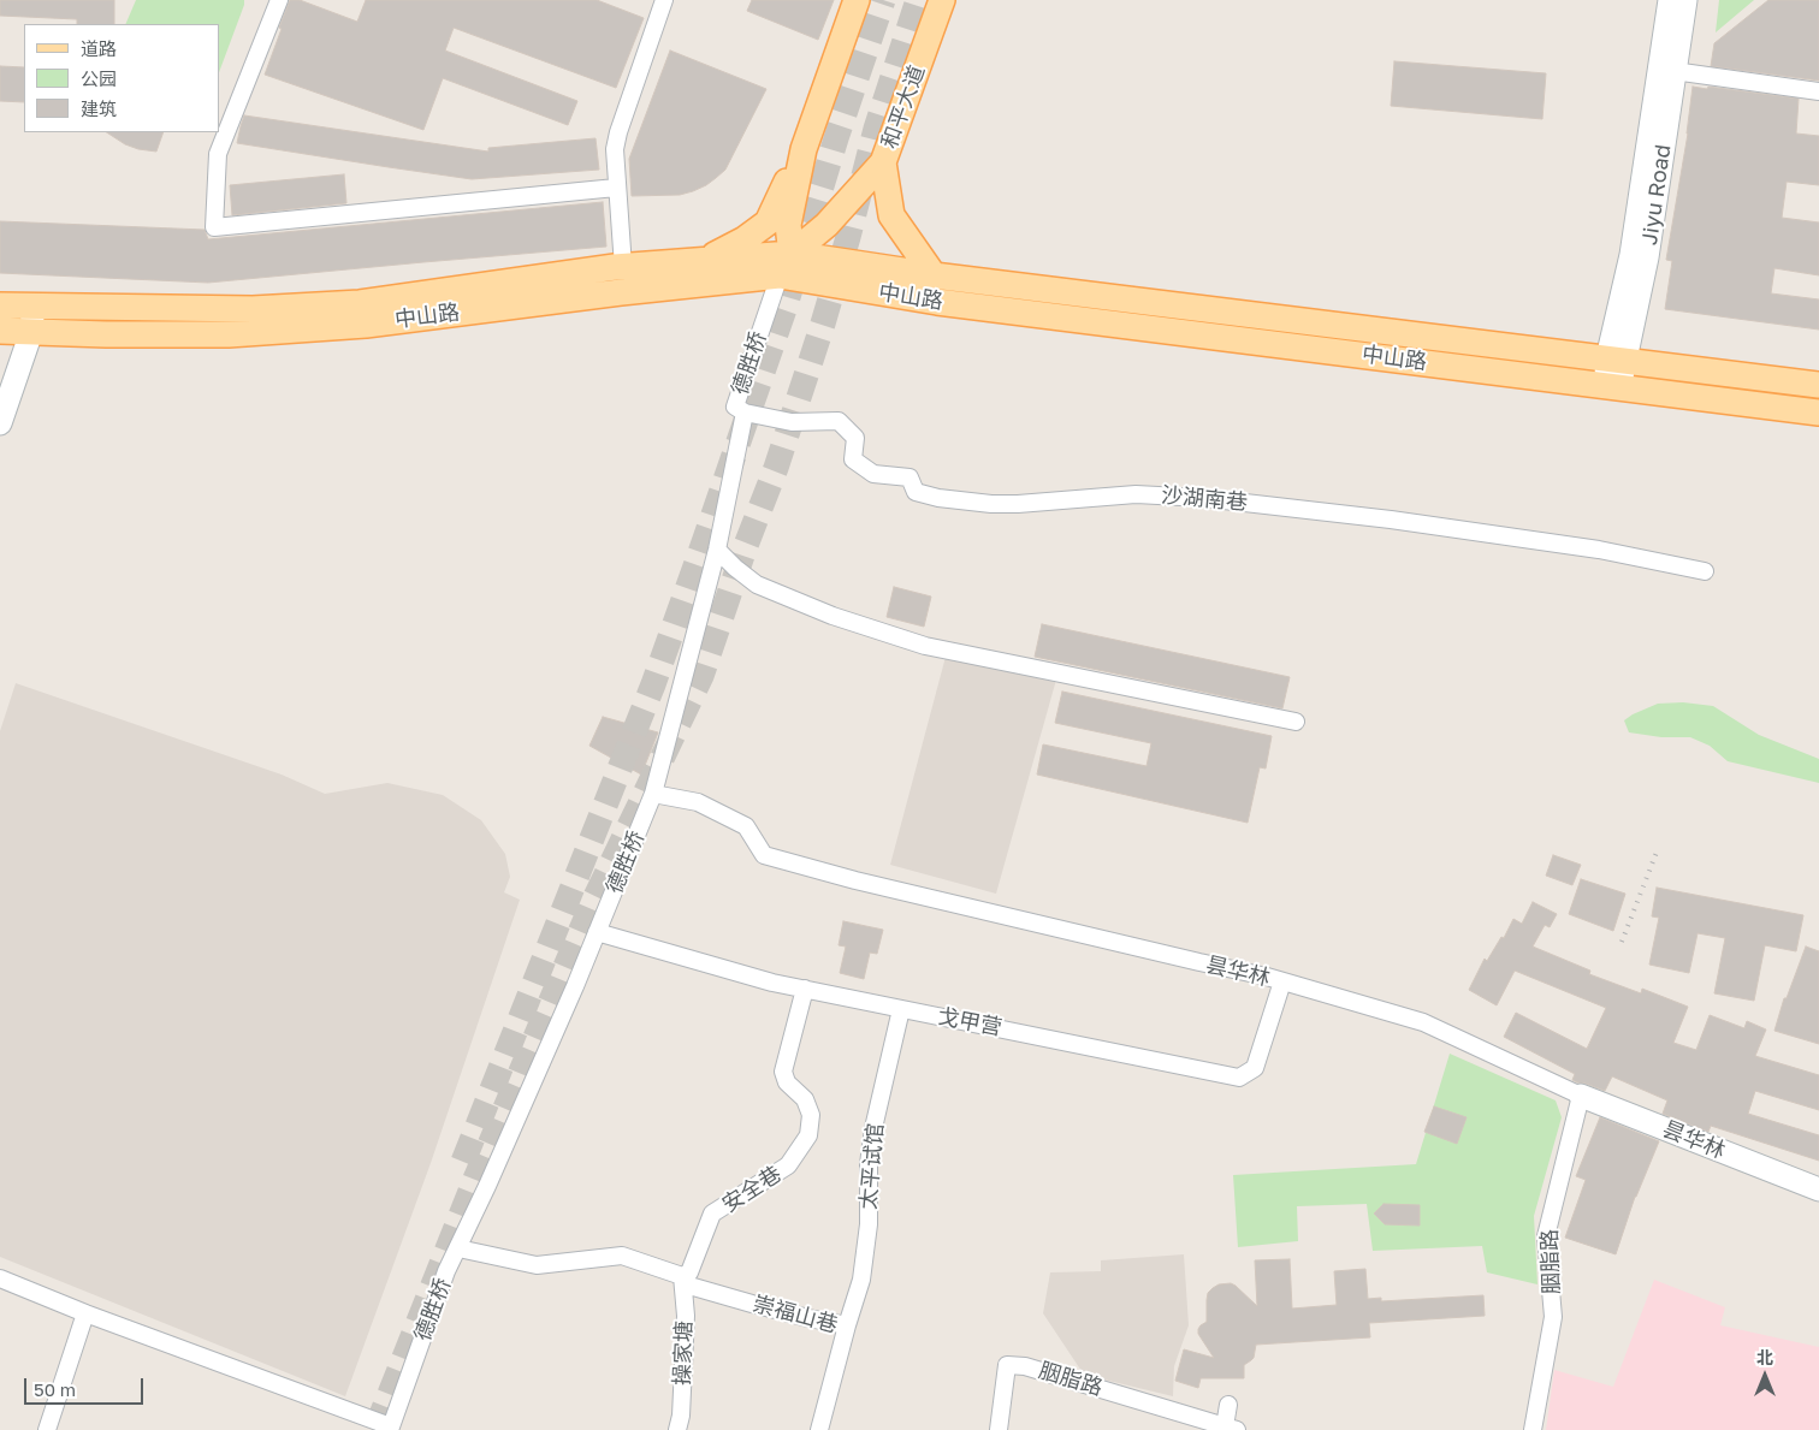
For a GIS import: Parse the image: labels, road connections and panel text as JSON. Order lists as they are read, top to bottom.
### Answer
{
  "streets": {
    "main road": [
      "和平大道",
      "Jiyu Road",
      "中山路",
      "昙华林"
    ],
    "street": [
      "德胜桥",
      "沙湖南巷",
      "戈甲营",
      "太平试馆",
      "安全巷",
      "胭脂路",
      "崇福山巷",
      "操家塘"
    ]
  },
  "crossings": [
    ["和平大道", "中山路"],
    ["Jiyu Road", "中山路"],
    ["中山路", "德胜桥"],
    ["德胜桥", "沙湖南巷"],
    ["德胜桥", "昙华林"],
    ["德胜桥", "戈甲营"],
    ["昙华林", "戈甲营"],
    ["昙华林", "胭脂路"],
    ["戈甲营", "太平试馆"],
    ["戈甲营", "安全巷"],
    ["太平试馆", "崇福山巷"],
    ["安全巷", "崇福山巷"],
    ["安全巷", "操家塘"],
    ["崇福山巷", "操家塘"]
  ],
  "legend": ["道路", "公园", "建筑"],
  "scale_bar": "50 m",
  "north": "top"
}
